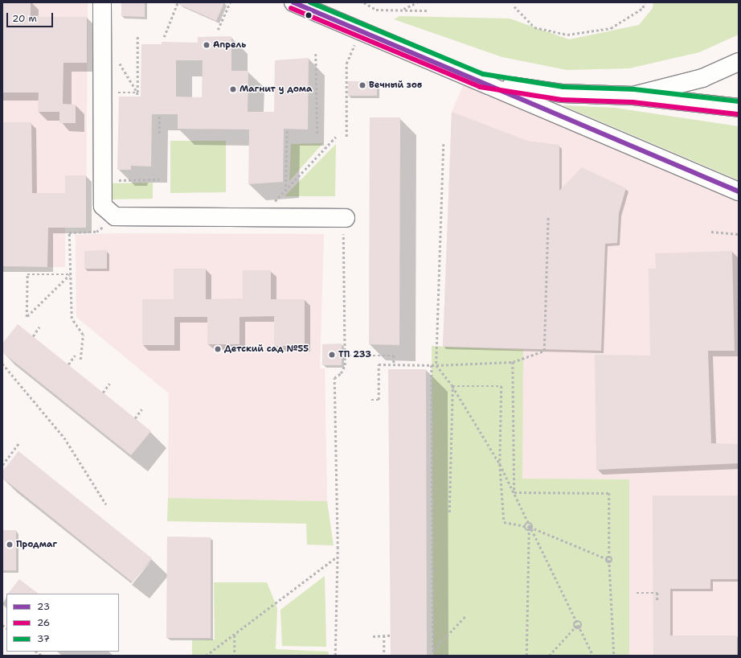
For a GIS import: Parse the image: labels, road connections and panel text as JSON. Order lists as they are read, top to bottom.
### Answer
{
  "places": [
    "Апрель",
    "Вечный зов",
    "Магнит у дома",
    "Детский сад №55",
    "ТП 233",
    "Продмаг"
  ],
  "lines": ["transit line 23", "transit line 37", "transit line 26"],
  "legend": ["23", "26", "37"],
  "scale_bar": "20 m"
}
